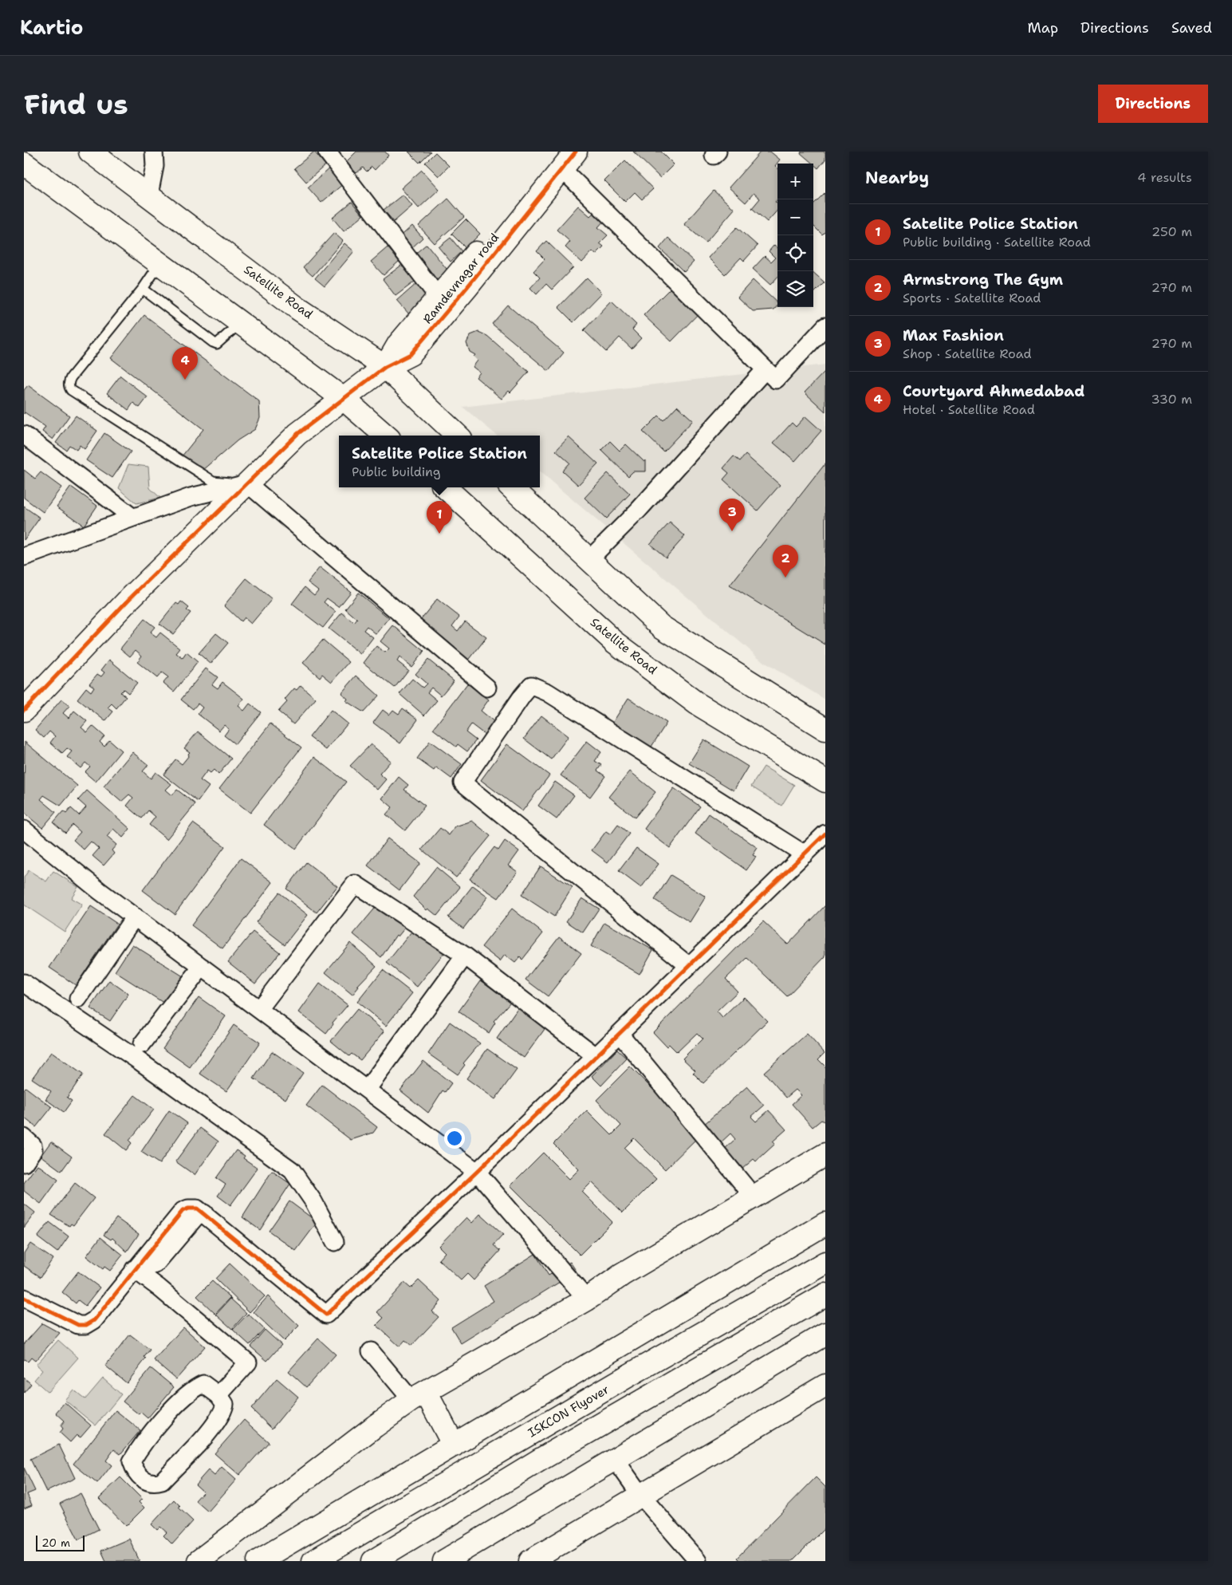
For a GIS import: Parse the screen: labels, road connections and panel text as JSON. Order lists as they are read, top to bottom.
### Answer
{
  "streets": {
    "main road": ["Ramdevnagar road", "Satellite Road", "ISKCON Flyover"]
  },
  "crossings": [
    ["Ramdevnagar road", "Satellite Road"]
  ],
  "scale_bar": "20 m",
  "page": {
    "header": "Kartio",
    "nav": ["Map", "Directions", "Saved"],
    "buttons": "Directions",
    "title": "Find us",
    "heading": ["Nearby", "4 results"],
    "map_buttons": ["+", "−"],
    "list": [
      {
        "mark": "1",
        "name": "Satelite Police Station",
        "note": "Public building · Satellite Road",
        "value": "250 m"
      },
      {
        "mark": "2",
        "name": "Armstrong The Gym",
        "note": "Sports · Satellite Road",
        "value": "270 m"
      },
      {
        "mark": "3",
        "name": "Max Fashion",
        "note": "Shop · Satellite Road",
        "value": "270 m"
      },
      {
        "mark": "4",
        "name": "Courtyard Ahmedabad",
        "note": "Hotel · Satellite Road",
        "value": "330 m"
      }
    ],
    "pins": [
      "4",
      "3",
      "1",
      "2"
    ],
    "popup": ["Satelite Police Station", "Public building"],
    "scale": "20 m"
  }
}
